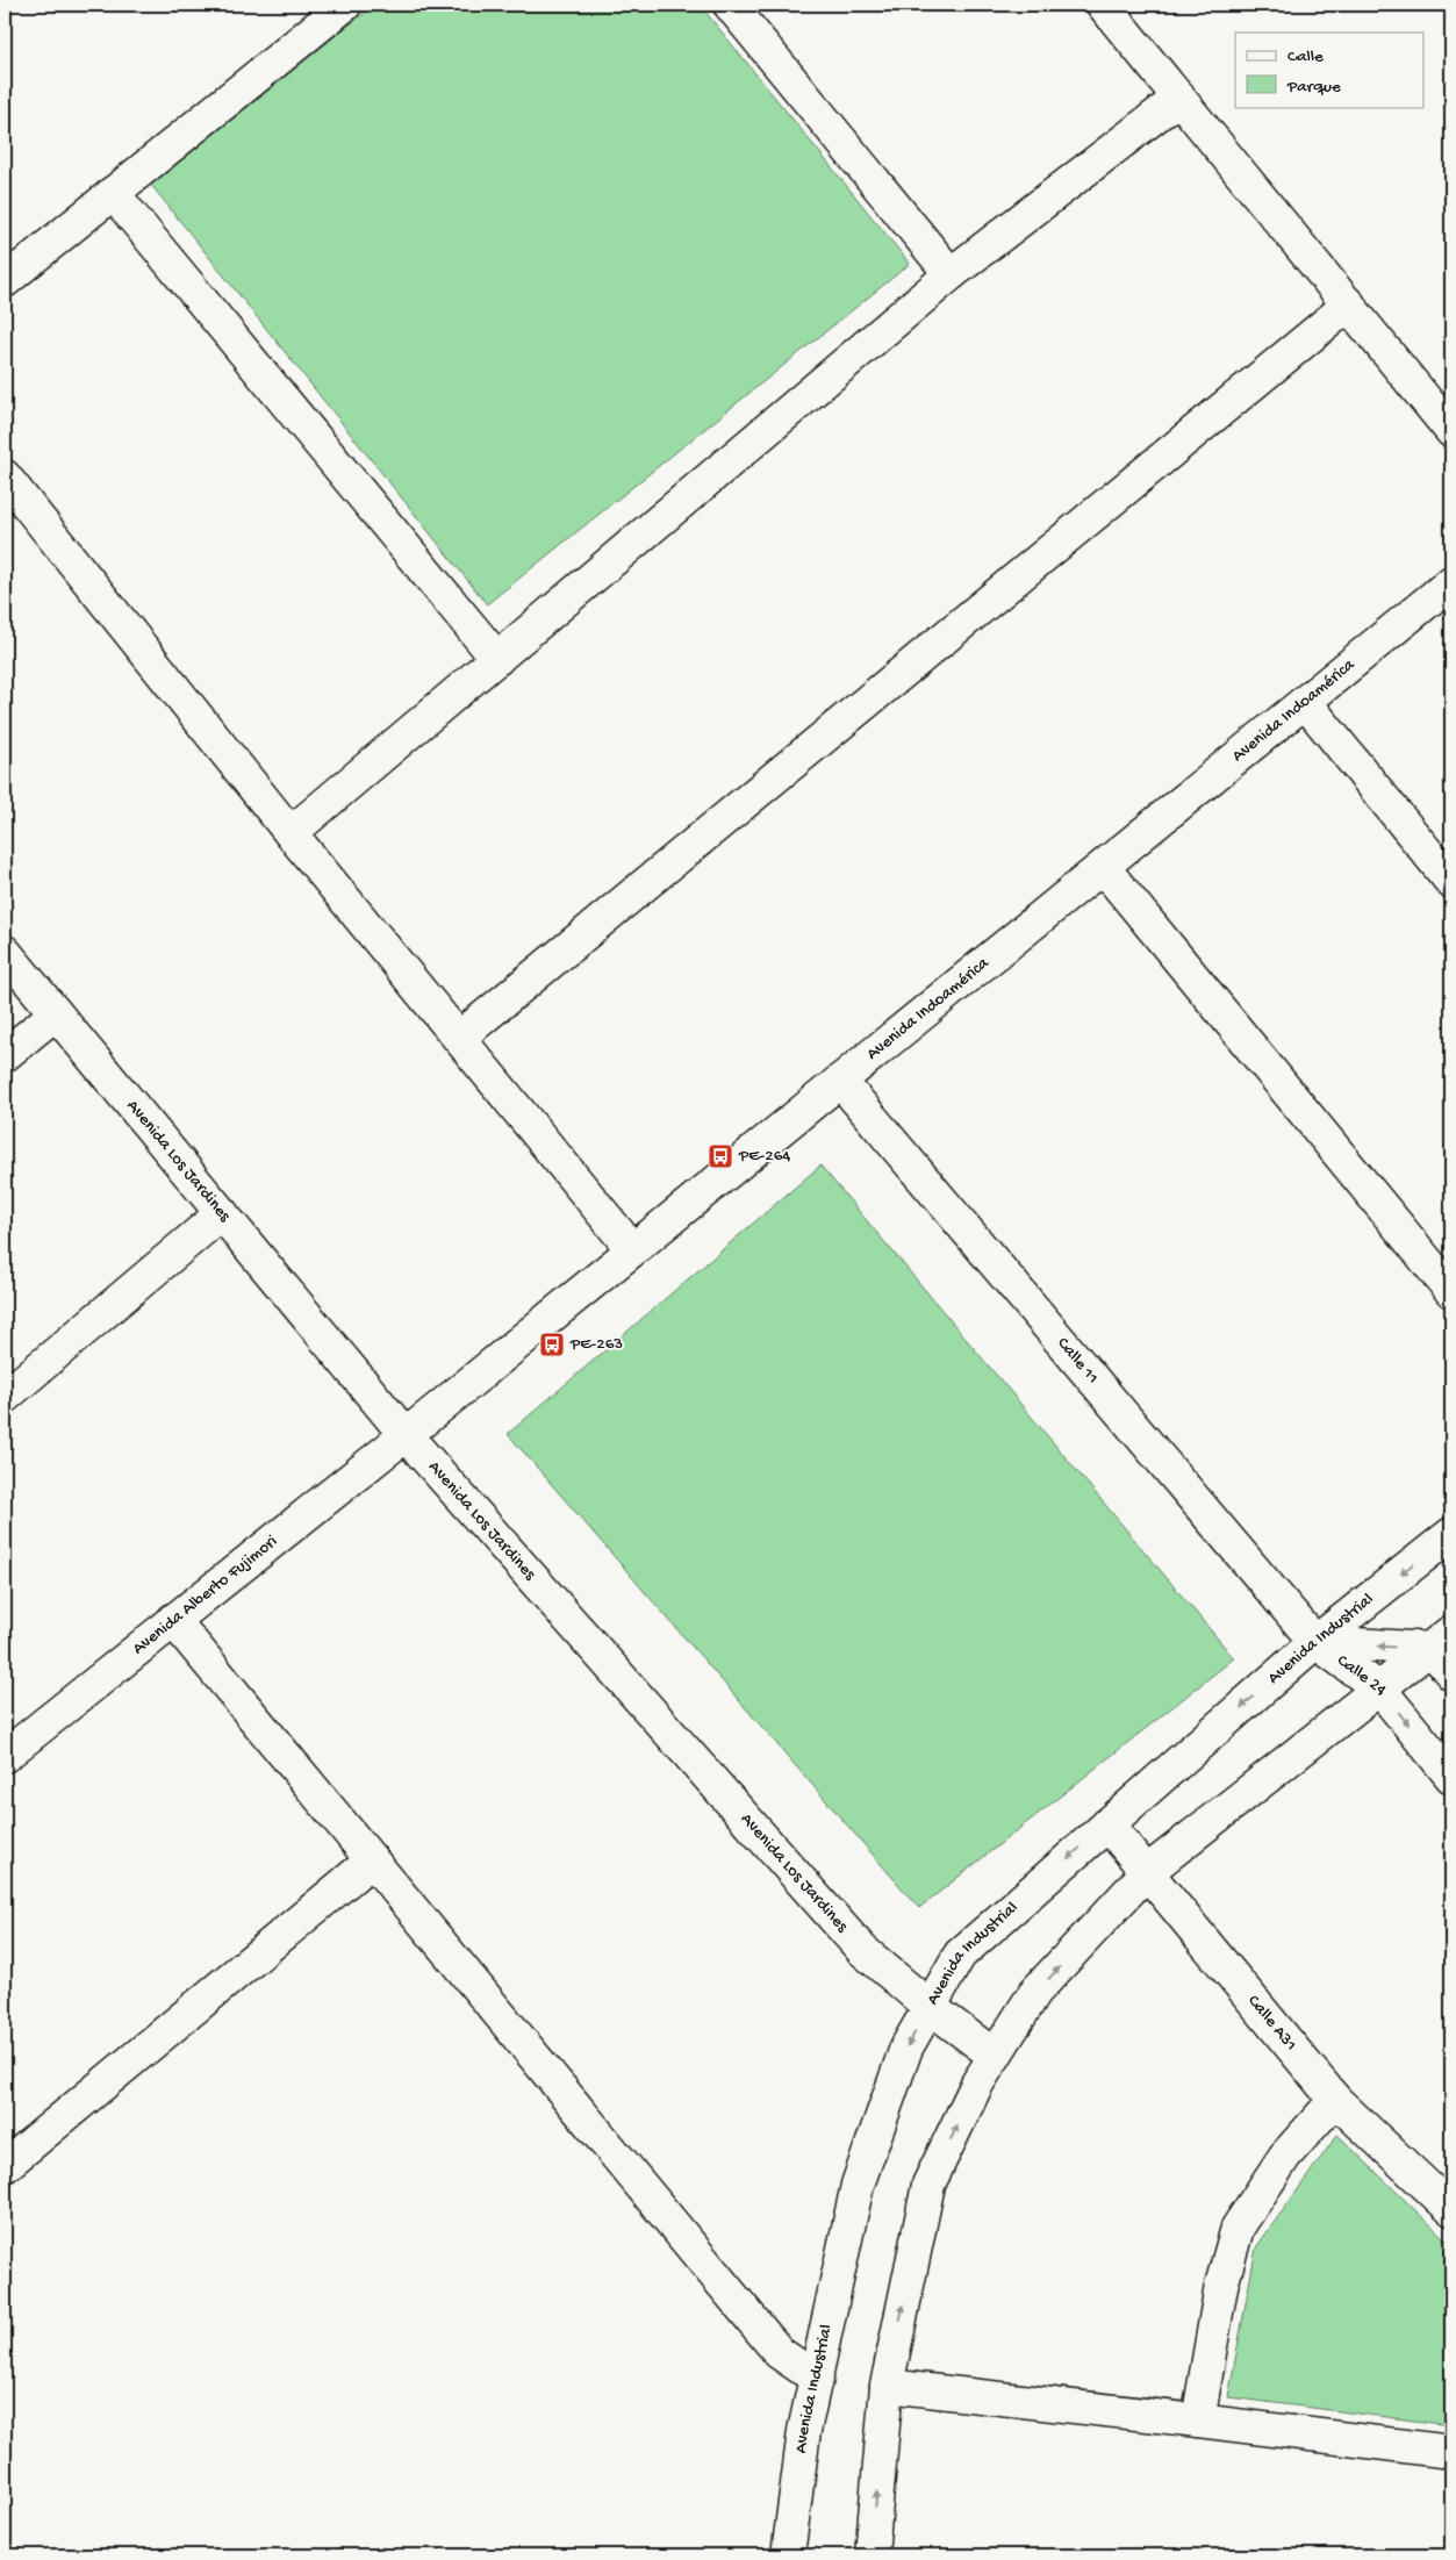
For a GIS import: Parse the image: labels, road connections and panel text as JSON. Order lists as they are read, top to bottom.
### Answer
{
  "streets": {
    "street": [
      "Avenida Indoamérica",
      "Avenida Los Jardines",
      "Calle 11",
      "Avenida Alberto Fujimori",
      "Avenida Industrial",
      "Calle 24",
      "Calle A31"
    ]
  },
  "crossings": [
    ["Avenida Indoamérica", "Avenida Los Jardines"],
    ["Avenida Indoamérica", "Calle 11"],
    ["Avenida Indoamérica", "Avenida Alberto Fujimori"],
    ["Avenida Los Jardines", "Avenida Alberto Fujimori"],
    ["Avenida Los Jardines", "Avenida Industrial"],
    ["Calle 11", "Avenida Industrial"],
    ["Calle 11", "Calle 24"],
    ["Avenida Industrial", "Calle 24"],
    ["Avenida Industrial", "Calle A31"]
  ],
  "places": {
    "bus stop": ["PE-264", "PE-263"]
  },
  "legend": ["Calle", "Parque"]
}
